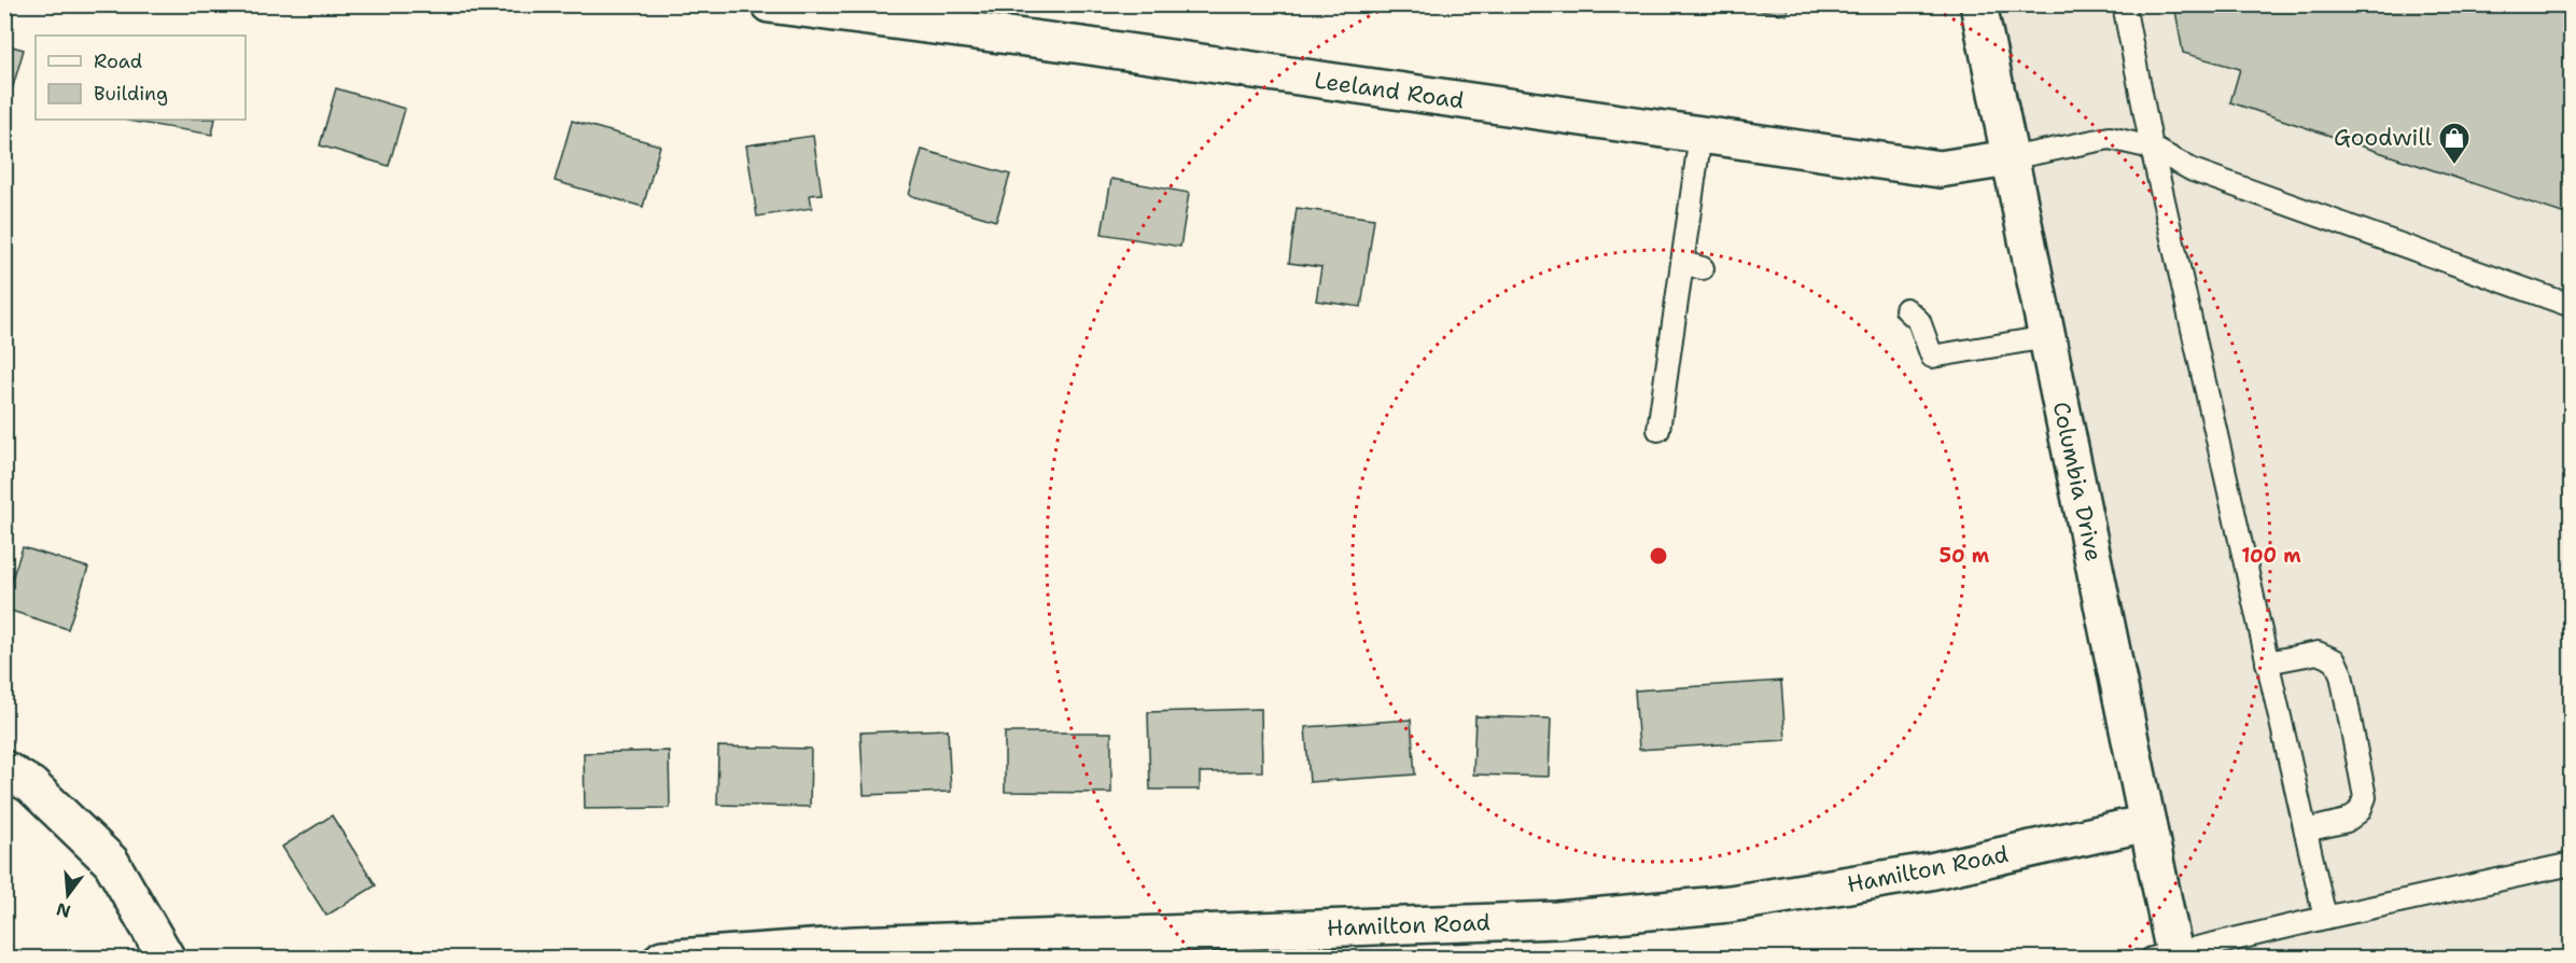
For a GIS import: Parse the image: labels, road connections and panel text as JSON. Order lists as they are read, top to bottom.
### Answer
{
  "streets": {
    "street": ["Leeland Road", "Columbia Drive", "Hamilton Road"]
  },
  "crossings": [
    ["Leeland Road", "Columbia Drive"],
    ["Columbia Drive", "Hamilton Road"]
  ],
  "places": {
    "shop": ["Goodwill"]
  },
  "legend": ["Road", "Building"],
  "north": "bottom",
  "rings": ["50 m", "100 m"]
}
